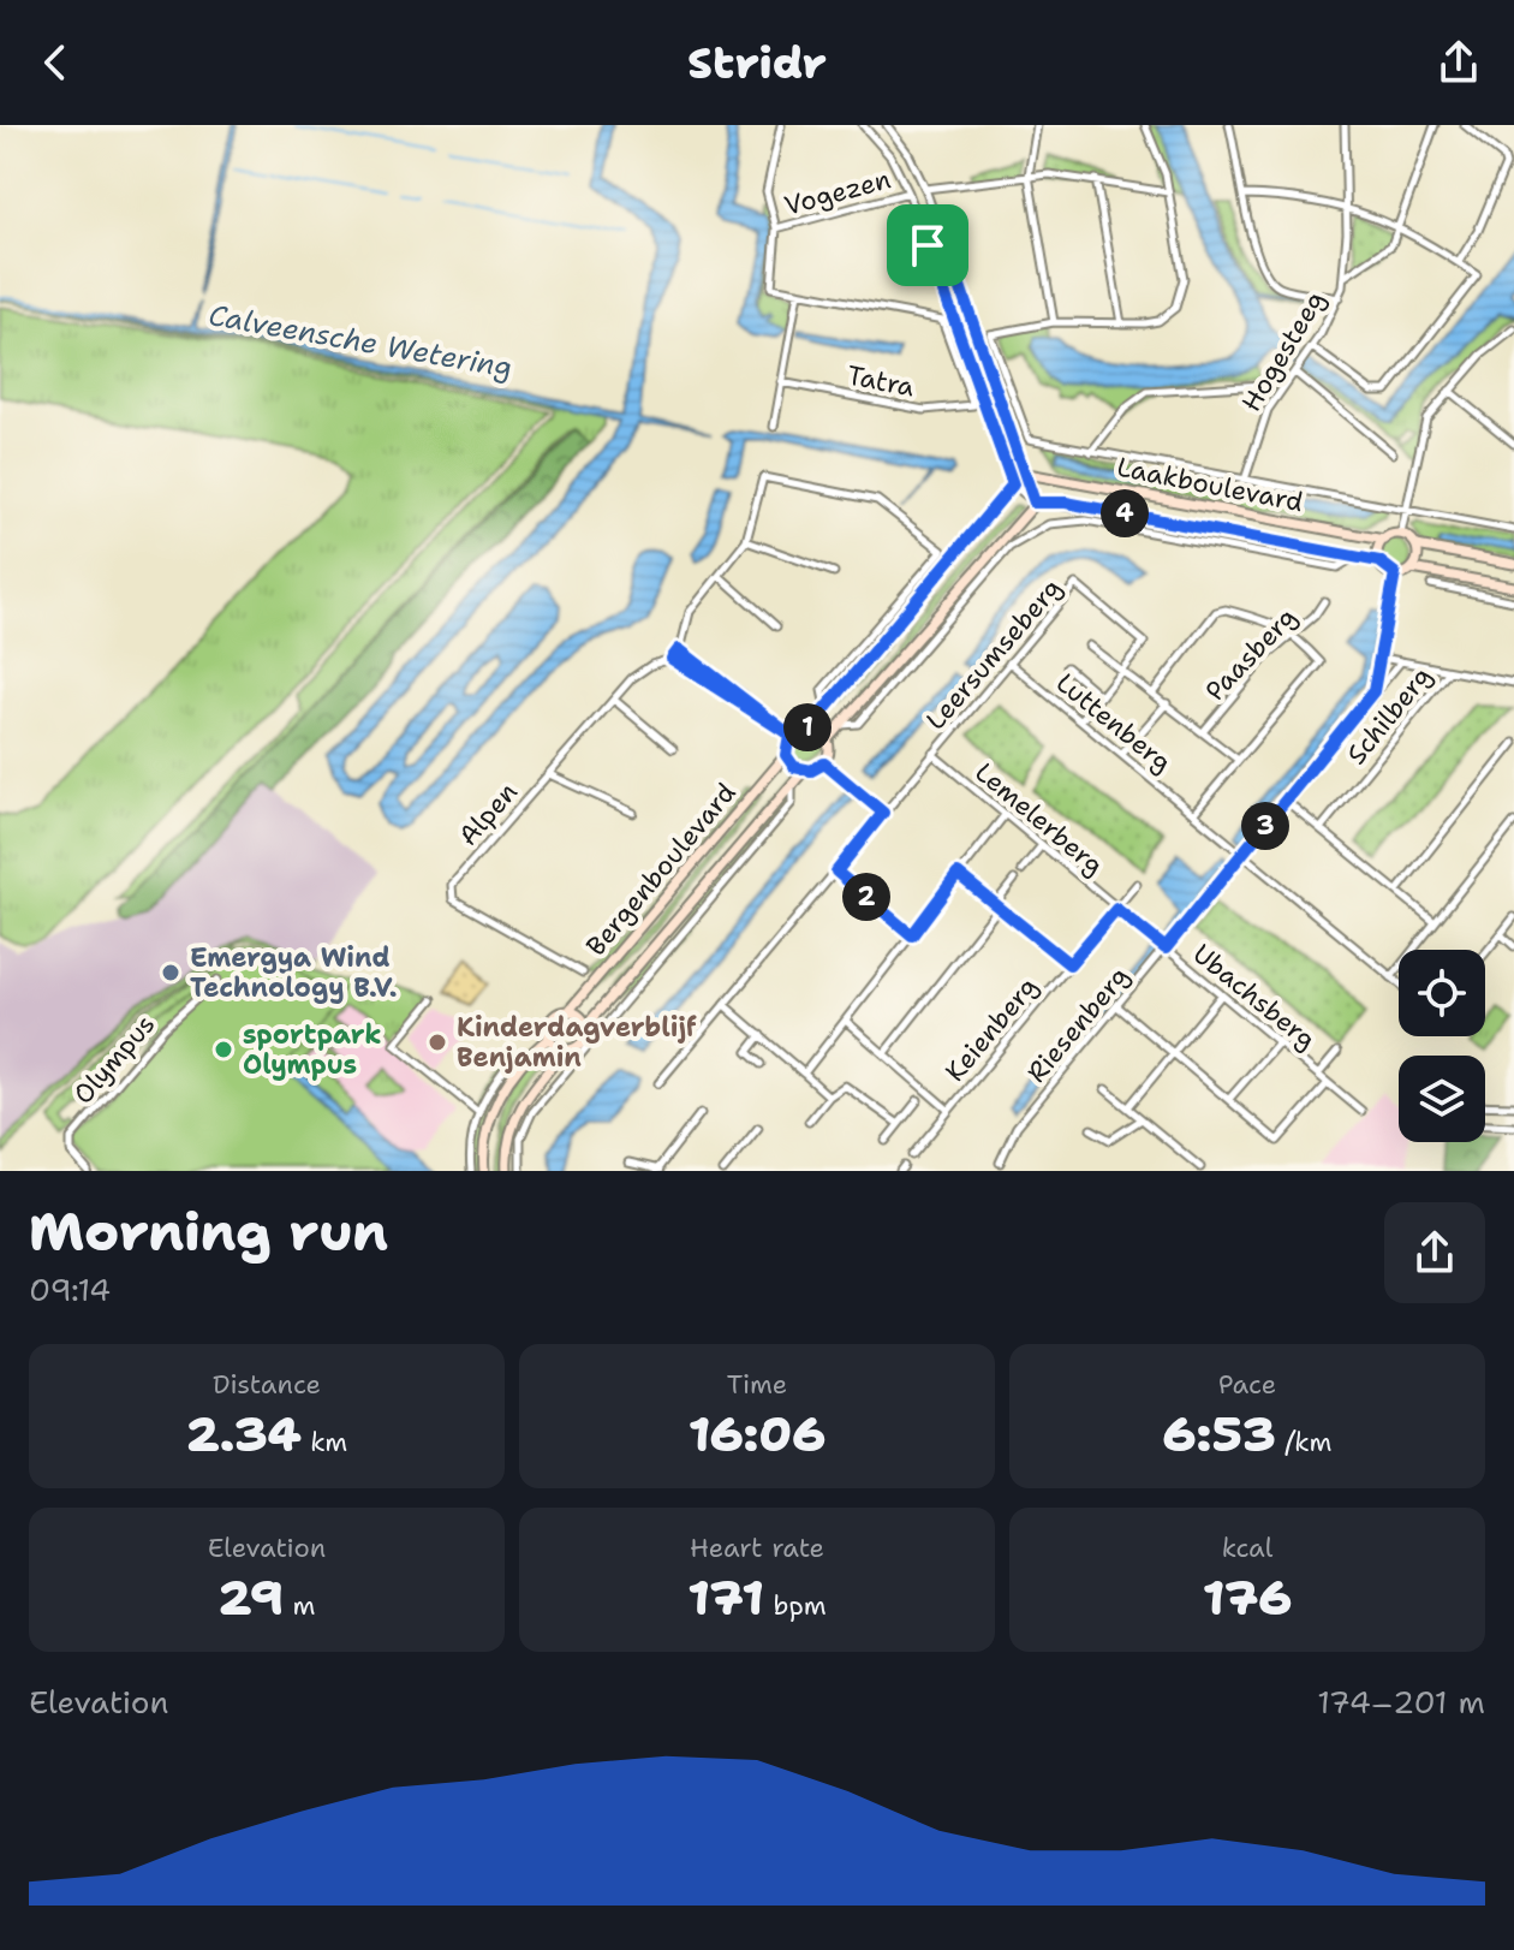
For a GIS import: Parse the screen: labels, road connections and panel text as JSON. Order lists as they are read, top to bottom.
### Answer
{
  "streets": {
    "main road": ["Laakboulevard", "Bergenboulevard"],
    "street": [
      "Vogezen",
      "Hogesteeg",
      "Tatra",
      "Leersumseberg",
      "Paasberg",
      "Schilberg",
      "Luttenberg",
      "Alpen",
      "Lemelerberg",
      "Ubachsberg",
      "Riesenberg",
      "Keienberg",
      "Olympus"
    ]
  },
  "crossings": [
    ["Laakboulevard", "Riesenberg"],
    ["Leersumseberg", "Luttenberg"],
    ["Leersumseberg", "Lemelerberg"],
    ["Luttenberg", "Riesenberg"],
    ["Lemelerberg", "Ubachsberg"],
    ["Lemelerberg", "Riesenberg"],
    ["Lemelerberg", "Keienberg"],
    ["Ubachsberg", "Riesenberg"]
  ],
  "water": ["Calveensche Wetering"],
  "places": ["Emergya Wind Technology B.V.", "Kinderdagverblijf Benjamin", "sportpark Olympus"],
  "page": {
    "header": "Stridr",
    "pins": [
      "4",
      "1",
      "3",
      "2"
    ],
    "heading": ["Morning run", "09:14"],
    "stats": [
      ["Distance", "2.34 km"],
      ["Time", "16:06"],
      ["Pace", "6:53 /km"],
      ["Elevation", "29 m"],
      ["Heart rate", "171 bpm"],
      ["kcal", "176"]
    ],
    "chart": ["Elevation", "174–201 m"]
  }
}
